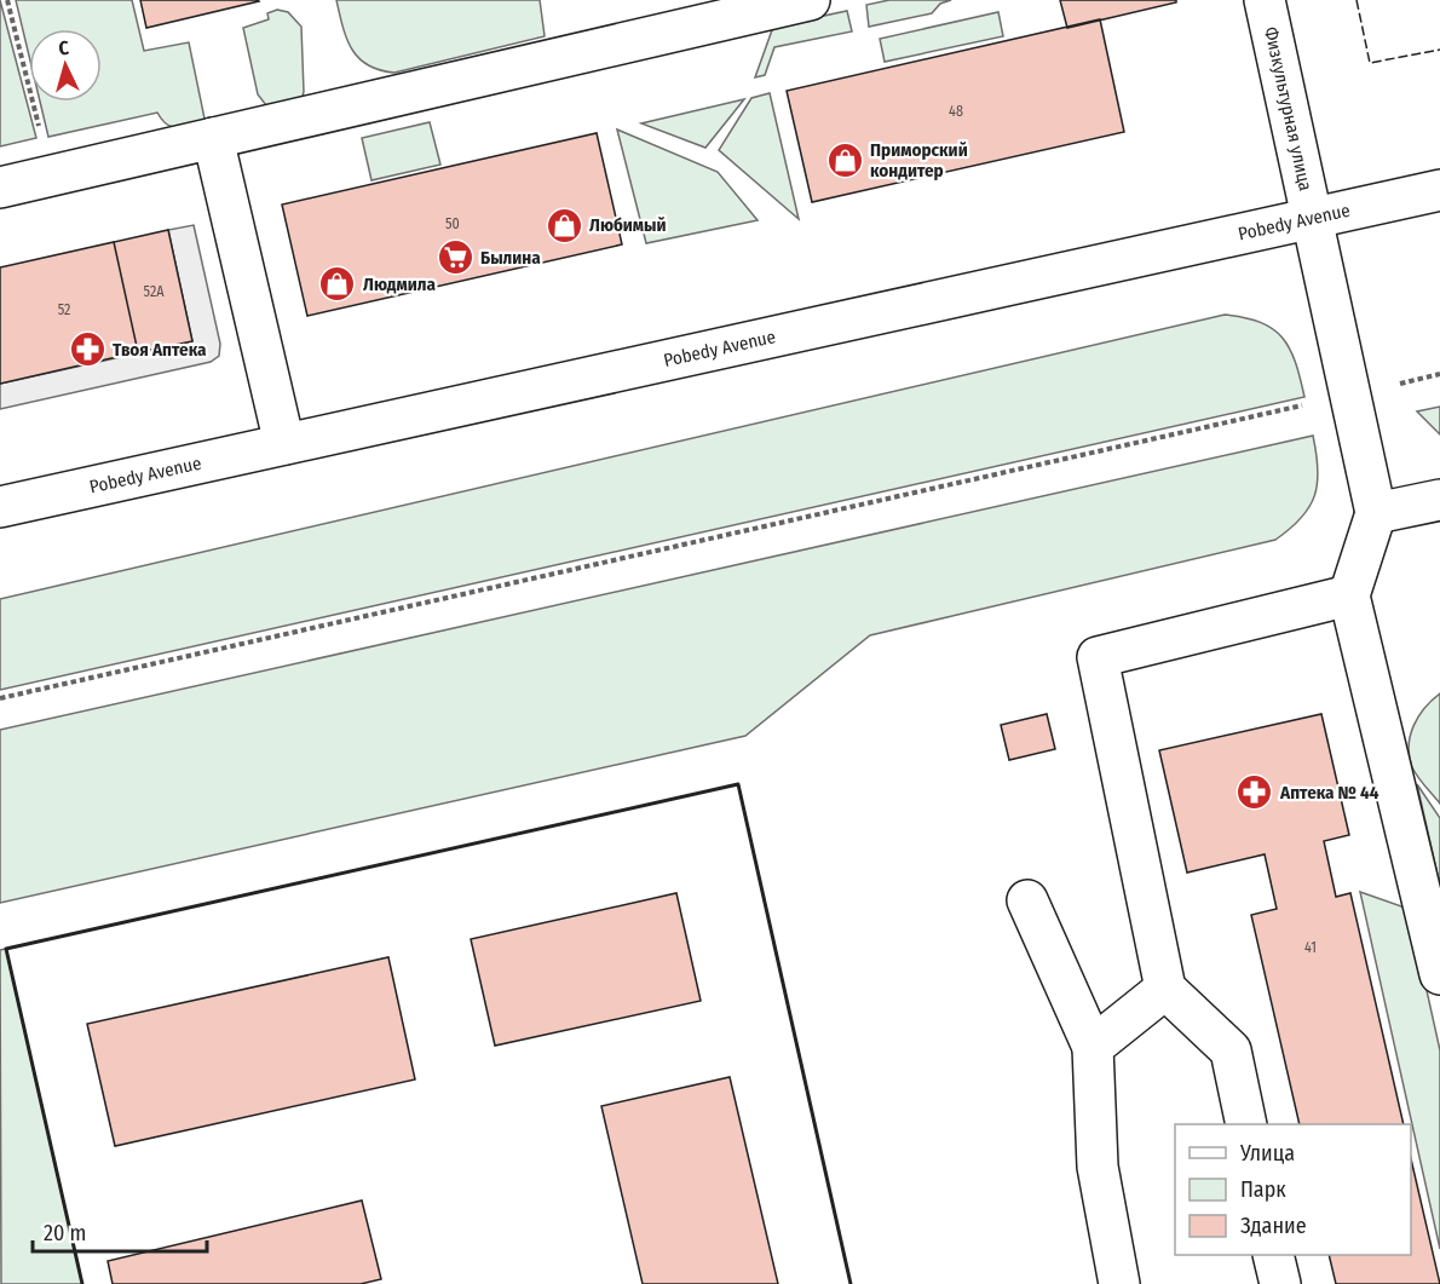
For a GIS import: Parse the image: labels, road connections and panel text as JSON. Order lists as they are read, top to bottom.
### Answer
{
  "streets": {
    "main road": ["Физкультурная улица", "Pobedy Avenue"]
  },
  "crossings": [
    ["Физкультурная улица", "Pobedy Avenue"]
  ],
  "places": {
    "shop": ["Приморский кондитер", "Любимый", "Людмила"],
    "supermarket": ["Былина"],
    "pharmacy": ["Твоя Аптека", "Аптека № 44"]
  },
  "house_numbers": [
    "48",
    "50",
    "52А",
    "52",
    "41"
  ],
  "legend": ["Улица", "Парк", "Здание"],
  "scale_bar": "20 m",
  "north": "top"
}
